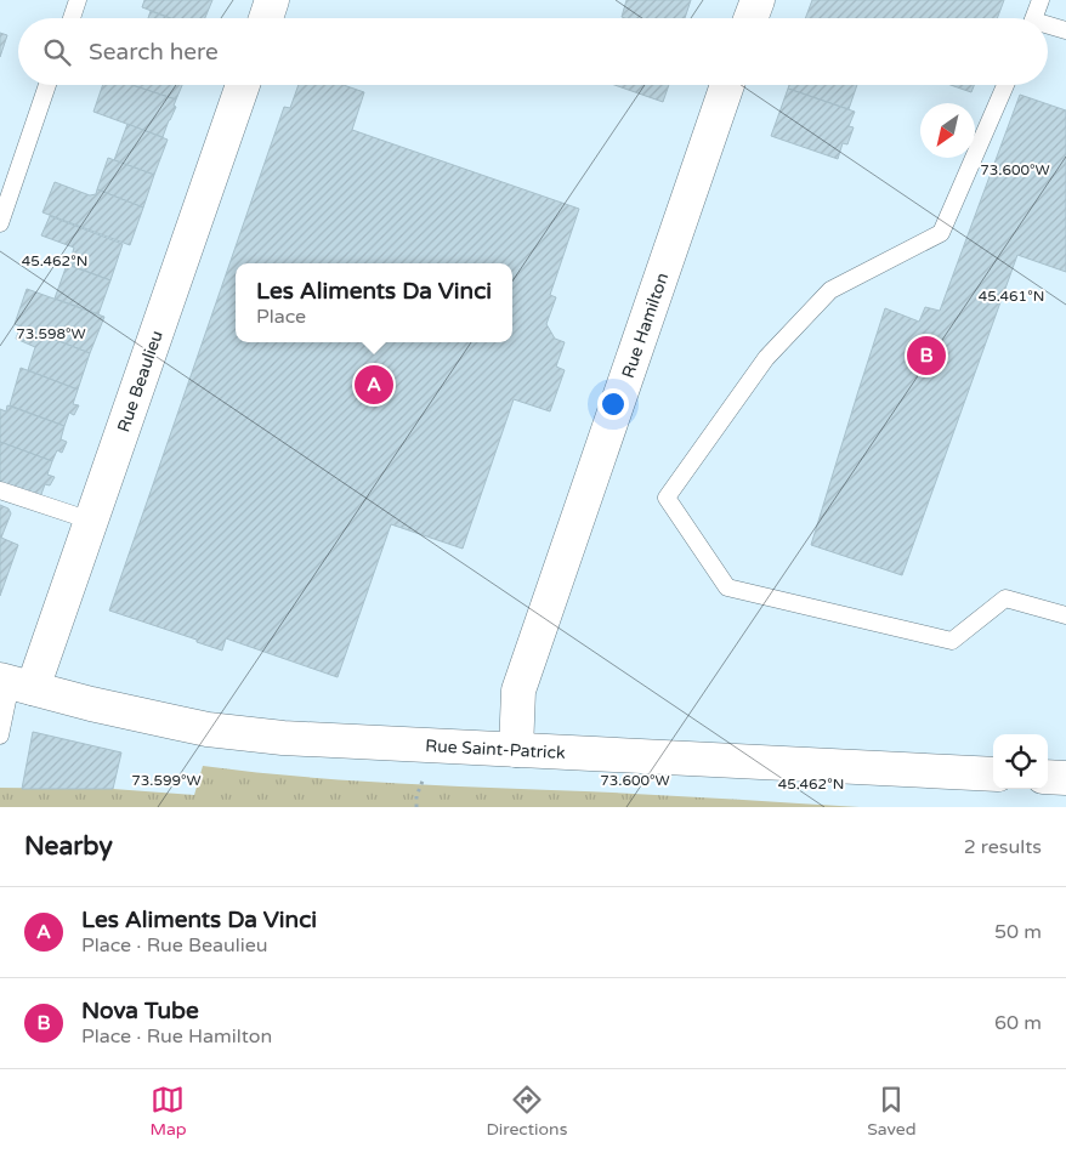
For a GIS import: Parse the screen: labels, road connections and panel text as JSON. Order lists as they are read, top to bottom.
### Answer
{
  "streets": {
    "street": ["Rue Hamilton", "Rue Beaulieu", "Rue Saint-Patrick"]
  },
  "crossings": [
    ["Rue Hamilton", "Rue Saint-Patrick"],
    ["Rue Beaulieu", "Rue Saint-Patrick"]
  ],
  "north": "bottom left",
  "page": {
    "search": "Search here",
    "popup": ["Les Aliments Da Vinci", "Place"],
    "pins": ["B", "A"],
    "heading": ["Nearby", "2 results"],
    "list": [
      {
        "mark": "A",
        "name": "Les Aliments Da Vinci",
        "note": "Place · Rue Beaulieu",
        "value": "50 m"
      },
      {
        "mark": "B",
        "name": "Nova Tube",
        "note": "Place · Rue Hamilton",
        "value": "60 m"
      }
    ],
    "nav": ["Map", "Directions", "Saved"]
  },
  "coordinates": [
    "73.600°W",
    "45.462°N",
    "45.461°N",
    "73.598°W",
    "73.599°W"
  ]
}
